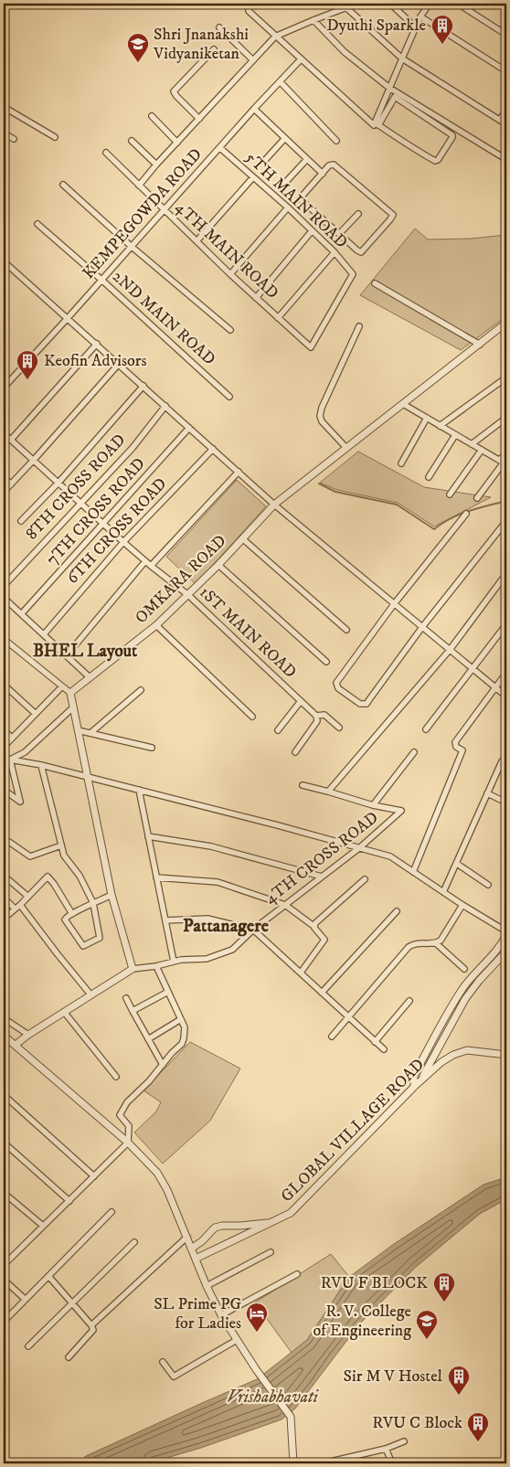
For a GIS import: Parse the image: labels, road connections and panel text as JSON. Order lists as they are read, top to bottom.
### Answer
{
  "streets": {
    "street": [
      "5TH MAIN ROAD",
      "KEMPEGOWDA ROAD",
      "4TH MAIN ROAD",
      "2ND MAIN ROAD",
      "8TH CROSS ROAD",
      "7TH CROSS ROAD",
      "6TH CROSS ROAD",
      "OMKARA ROAD",
      "1ST MAIN ROAD",
      "4TH CROSS ROAD",
      "GLOBAL VILLAGE ROAD"
    ]
  },
  "crossings": [
    ["5TH MAIN ROAD", "KEMPEGOWDA ROAD"],
    ["5TH MAIN ROAD", "4TH MAIN ROAD"],
    ["KEMPEGOWDA ROAD", "4TH MAIN ROAD"],
    ["KEMPEGOWDA ROAD", "2ND MAIN ROAD"],
    ["8TH CROSS ROAD", "1ST MAIN ROAD"],
    ["7TH CROSS ROAD", "1ST MAIN ROAD"],
    ["6TH CROSS ROAD", "1ST MAIN ROAD"],
    ["OMKARA ROAD", "1ST MAIN ROAD"]
  ],
  "districts": ["BHEL Layout", "Pattanagere"],
  "water": ["Vrishabhavati"],
  "places": {
    "building": [
      "Dyuthi Sparkle",
      "Keofin Advisors",
      "RVU F BLOCK",
      "Sir M V Hostel",
      "RVU C Block"
    ],
    "school or university": ["Shri Jnanakshi Vidyaniketan", "R. V. College of Engineering"],
    "hotel": ["SL Prime PG for Ladies"]
  }
}
